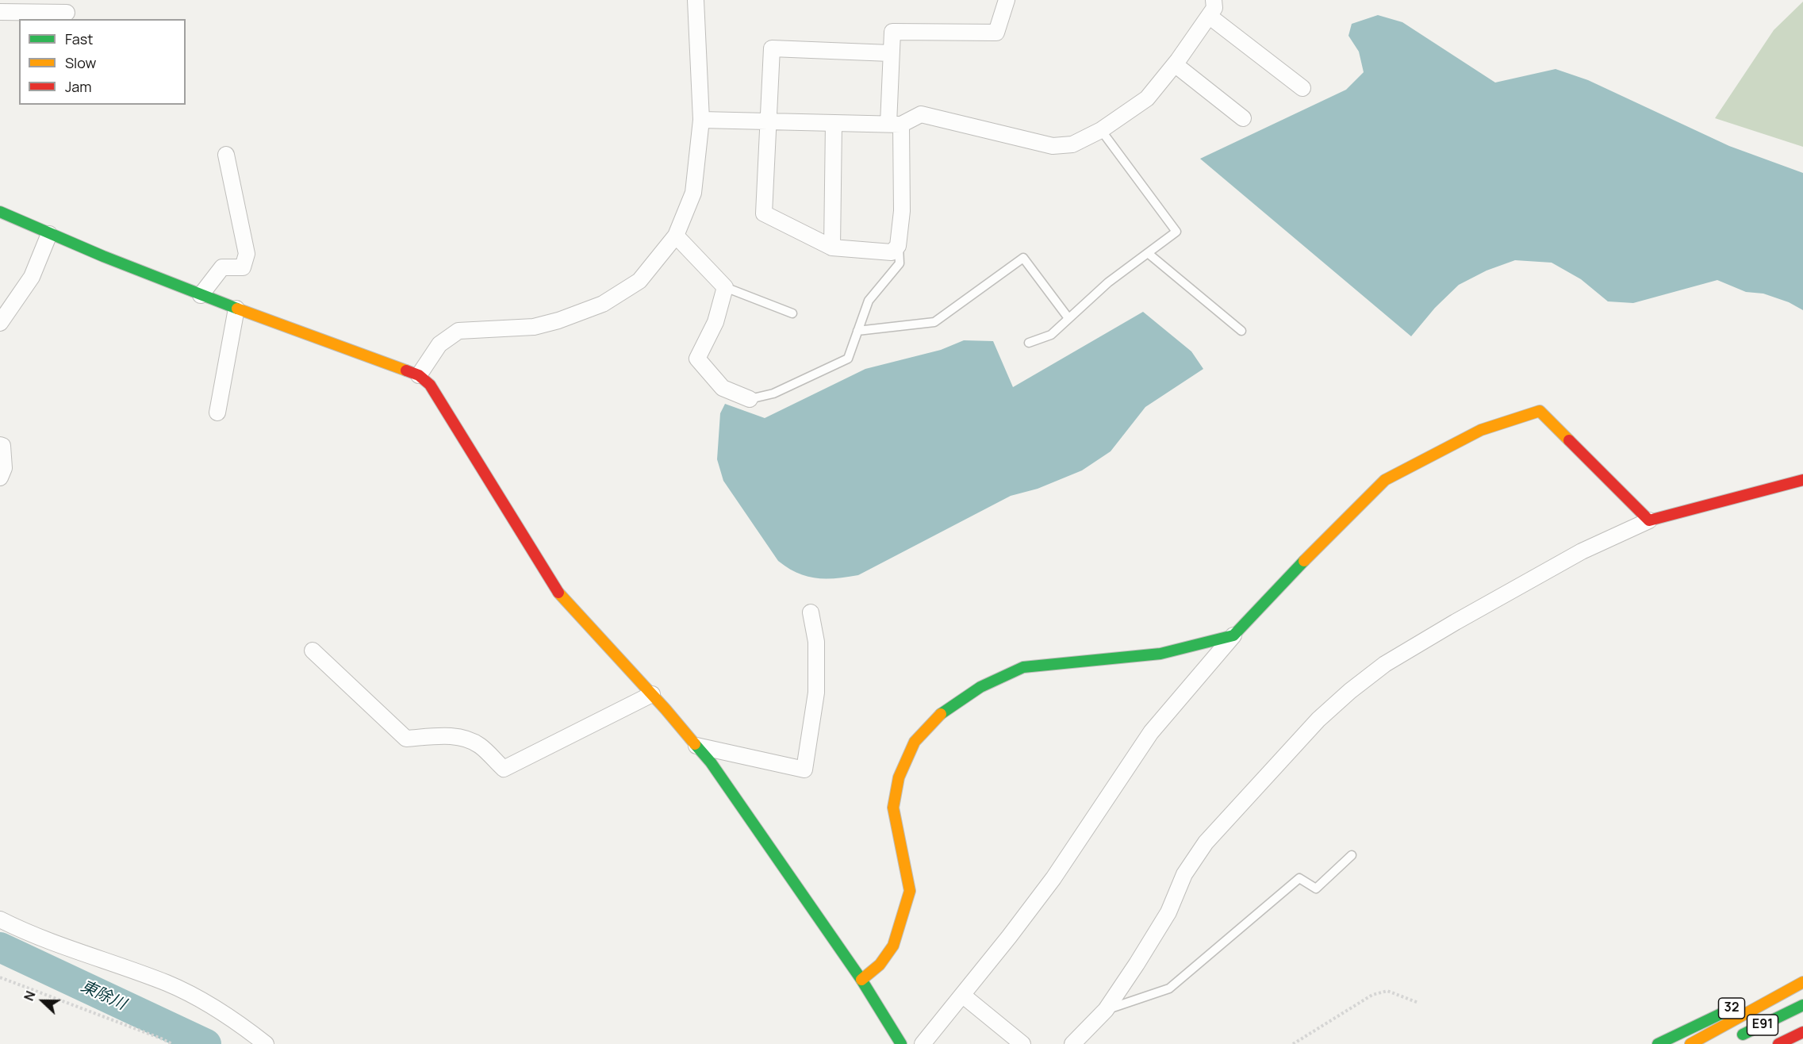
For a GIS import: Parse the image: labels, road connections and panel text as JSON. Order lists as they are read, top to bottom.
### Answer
{
  "streets": {
    "main road": ["32", "E91"]
  },
  "water": ["東除川"],
  "legend": ["Fast", "Slow", "Jam"],
  "north": "left"
}
